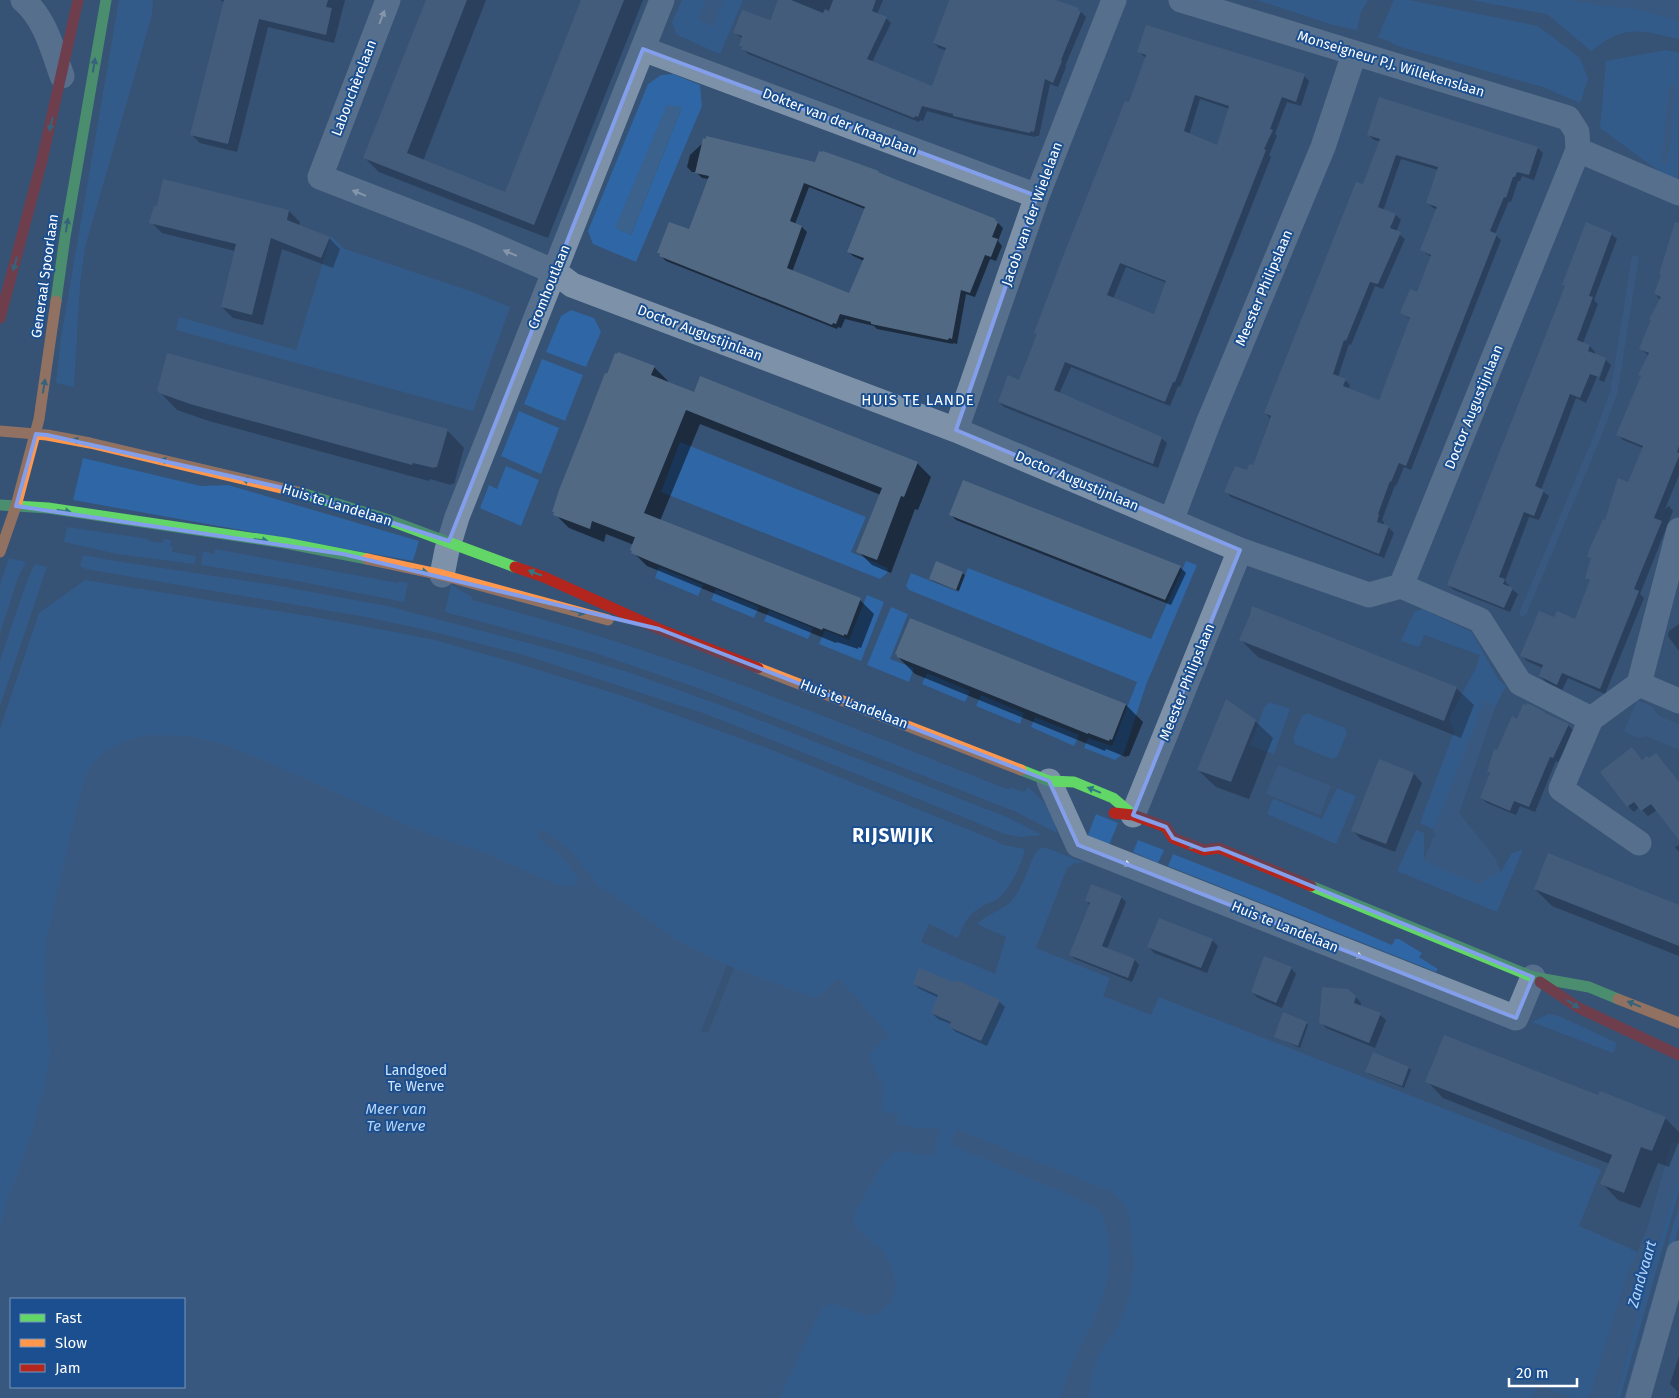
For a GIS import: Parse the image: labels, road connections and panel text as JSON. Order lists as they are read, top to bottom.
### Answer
{
  "streets": {
    "street": [
      "Monseigneur P.J. Willekenslaan",
      "Labouchèrelaan",
      "Dokter van der Knaaplaan",
      "Jacob van der Wielelaan",
      "Generaal Spoorlaan",
      "Cromhoutlaan",
      "Meester Philipslaan",
      "Doctor Augustijnlaan",
      "Huis te Landelaan"
    ]
  },
  "crossings": [
    ["Monseigneur P.J. Willekenslaan", "Meester Philipslaan"],
    ["Monseigneur P.J. Willekenslaan", "Doctor Augustijnlaan"],
    ["Labouchèrelaan", "Doctor Augustijnlaan"],
    ["Dokter van der Knaaplaan", "Jacob van der Wielelaan"],
    ["Dokter van der Knaaplaan", "Cromhoutlaan"],
    ["Jacob van der Wielelaan", "Doctor Augustijnlaan"],
    ["Generaal Spoorlaan", "Huis te Landelaan"],
    ["Cromhoutlaan", "Doctor Augustijnlaan"],
    ["Cromhoutlaan", "Huis te Landelaan"],
    ["Meester Philipslaan", "Doctor Augustijnlaan"],
    ["Meester Philipslaan", "Huis te Landelaan"]
  ],
  "one_way": ["Labouchèrelaan"],
  "districts": ["HUIS TE LANDE", "RIJSWIJK"],
  "water": ["Meer van Te Werve", "Zandvaart"],
  "parks": ["Landgoed Te Werve"],
  "legend": ["Fast", "Slow", "Jam"],
  "scale_bar": "20 m"
}
